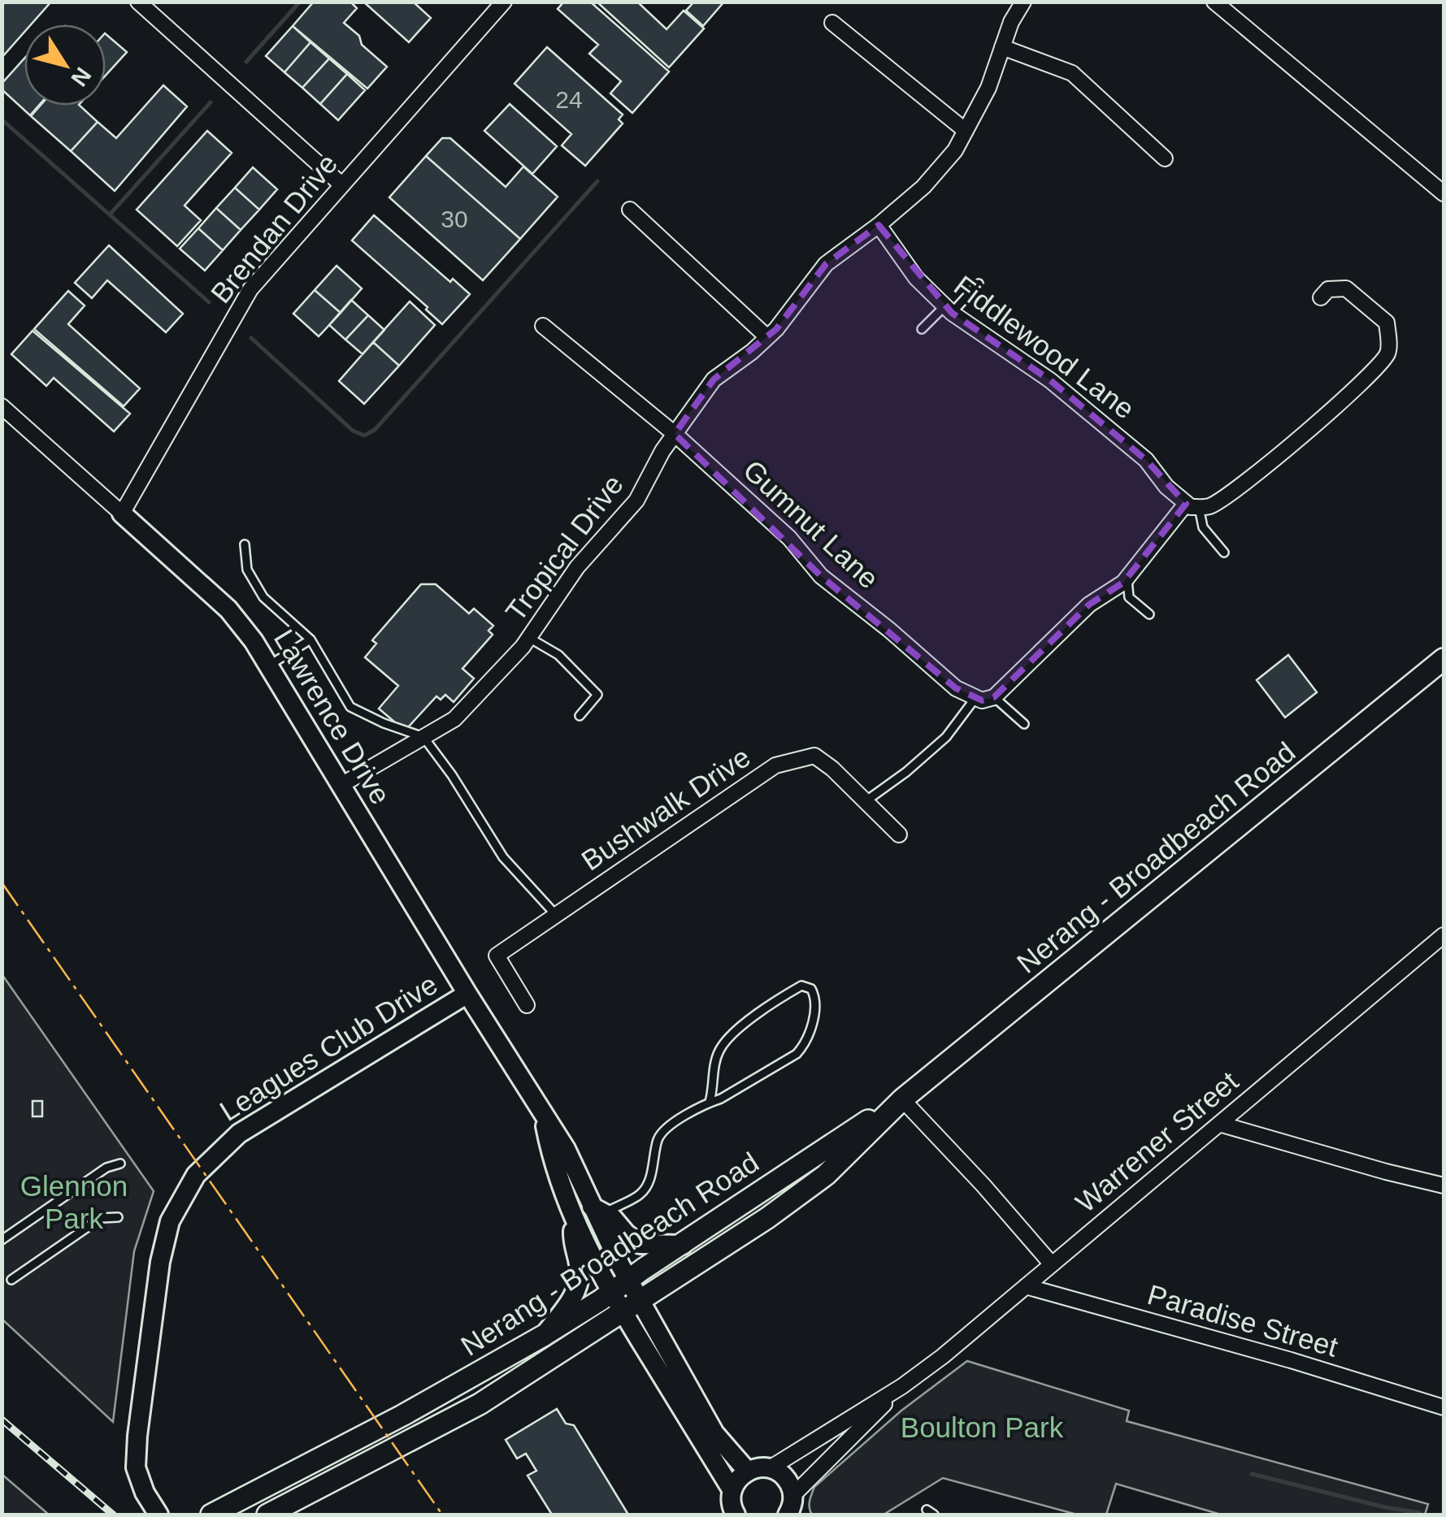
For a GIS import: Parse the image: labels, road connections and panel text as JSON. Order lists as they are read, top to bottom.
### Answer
{
  "streets": {
    "main road": ["Nerang - Broadbeach Road"],
    "street": [
      "Brendan Drive",
      "Fiddlewood Lane",
      "Gumnut Lane",
      "Tropical Drive",
      "Lawrence Drive",
      "Bushwalk Drive",
      "Leagues Club Drive",
      "Warrener Street",
      "Paradise Street"
    ]
  },
  "crossings": [
    ["Brendan Drive", "Lawrence Drive"],
    ["Fiddlewood Lane", "Tropical Drive"],
    ["Gumnut Lane", "Tropical Drive"],
    ["Tropical Drive", "Lawrence Drive"],
    ["Lawrence Drive", "Nerang - Broadbeach Road"],
    ["Lawrence Drive", "Leagues Club Drive"],
    ["Warrener Street", "Paradise Street"]
  ],
  "parks": ["Glennon Park", "Boulton Park"],
  "house_numbers": ["24", "30"],
  "north": "bottom right"
}
